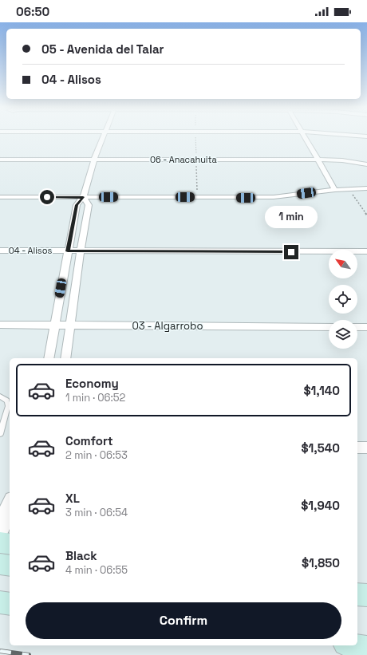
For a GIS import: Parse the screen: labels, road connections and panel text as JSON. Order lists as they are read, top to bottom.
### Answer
{
  "streets": {
    "street": ["06 - Anacahuita", "04 - Alisos", "03 - Algarrobo"]
  },
  "north": "top left",
  "page": {
    "status": "06:50",
    "banner": ["05 - Avenida del Talar", "04 - Alisos"],
    "bubble": "1 min",
    "list": [
      {
        "name": "Economy",
        "note": "1 min · 06:52",
        "value": "$1,140"
      },
      {
        "name": "Comfort",
        "note": "2 min · 06:53",
        "value": "$1,540"
      },
      {
        "name": "XL",
        "note": "3 min · 06:54",
        "value": "$1,940"
      },
      {
        "name": "Black",
        "note": "4 min · 06:55",
        "value": "$1,850"
      }
    ],
    "buttons": "Confirm"
  }
}
